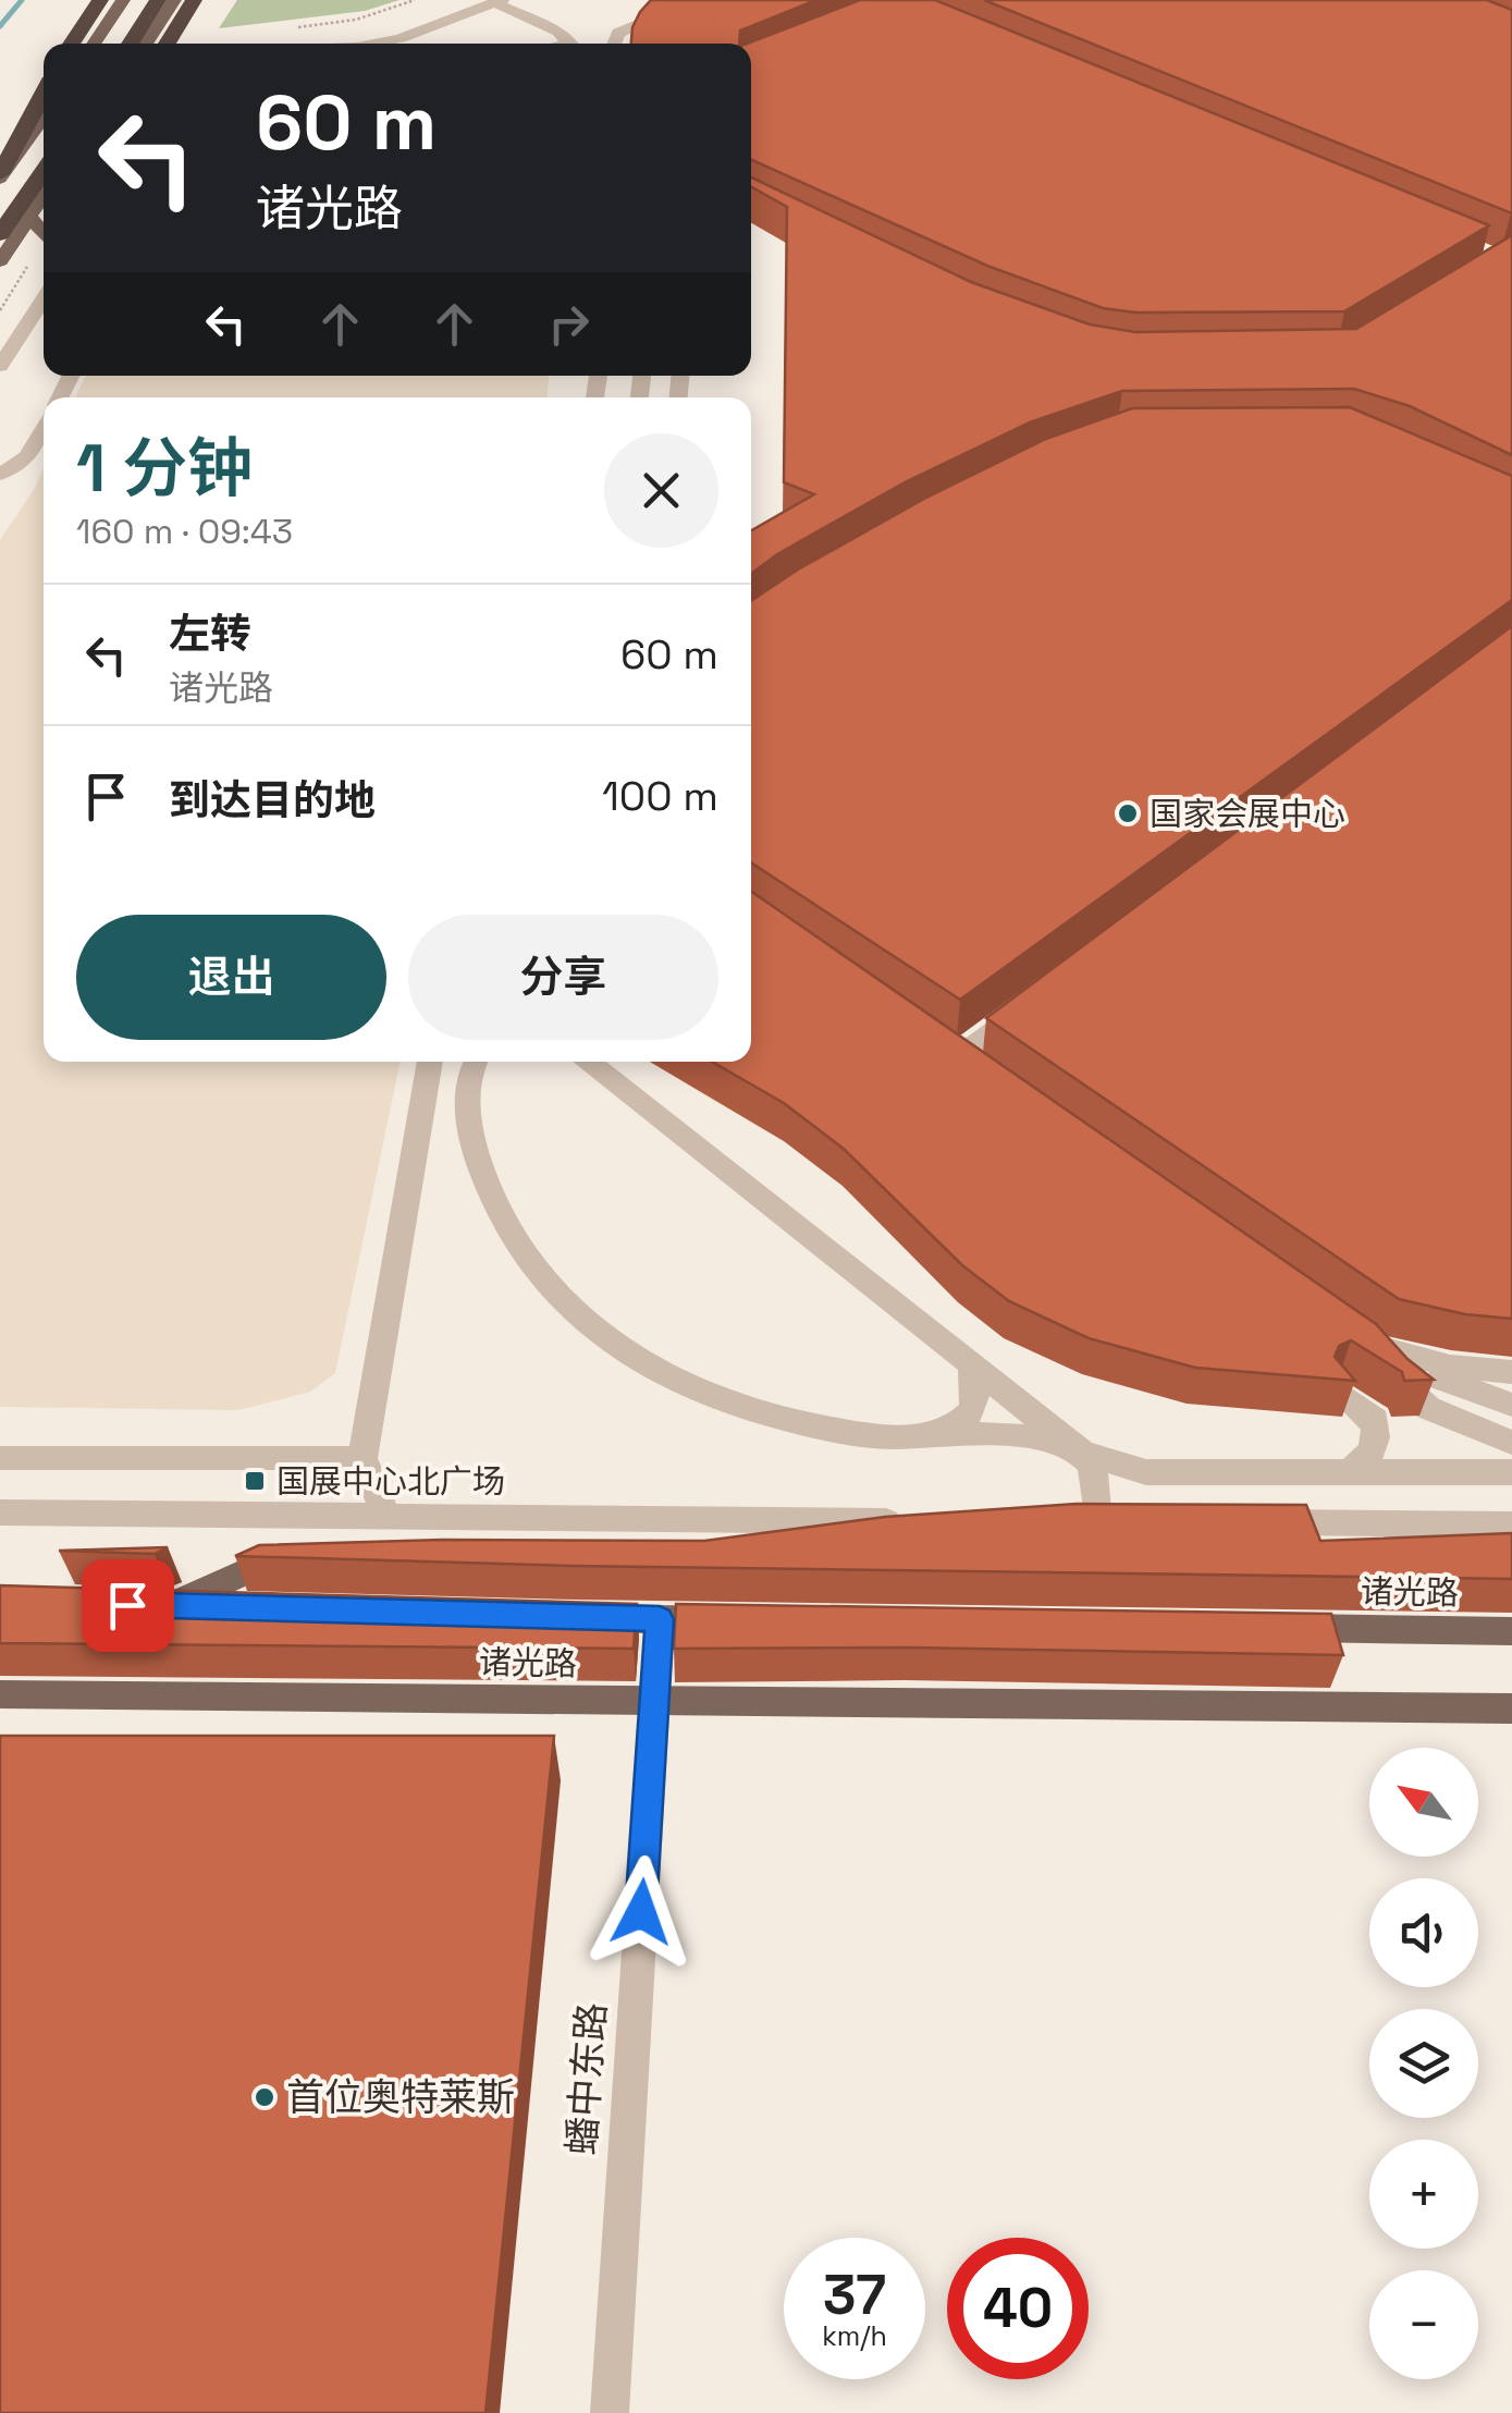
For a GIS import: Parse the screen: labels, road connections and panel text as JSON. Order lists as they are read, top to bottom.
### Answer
{
  "streets": {
    "main road": ["诸光路"],
    "street": ["蟠中东路"]
  },
  "crossings": [
    ["诸光路", "蟠中东路"]
  ],
  "places": {
    "other": ["国家会展中心", "首位奥特莱斯"],
    "transit": ["国展中心北广场"]
  },
  "north": "top left",
  "page": {
    "turn": ["60 m", "诸光路"],
    "heading": ["1 分钟", "160 m · 09:43"],
    "list": [
      {
        "name": "左转",
        "note": "诸光路",
        "value": "60 m"
      },
      {
        "name": "到达目的地",
        "value": "100 m"
      }
    ],
    "buttons": ["退出", "分享"],
    "map_buttons": ["+", "−"],
    "speed": "37 km/h",
    "limit": "40"
  }
}
